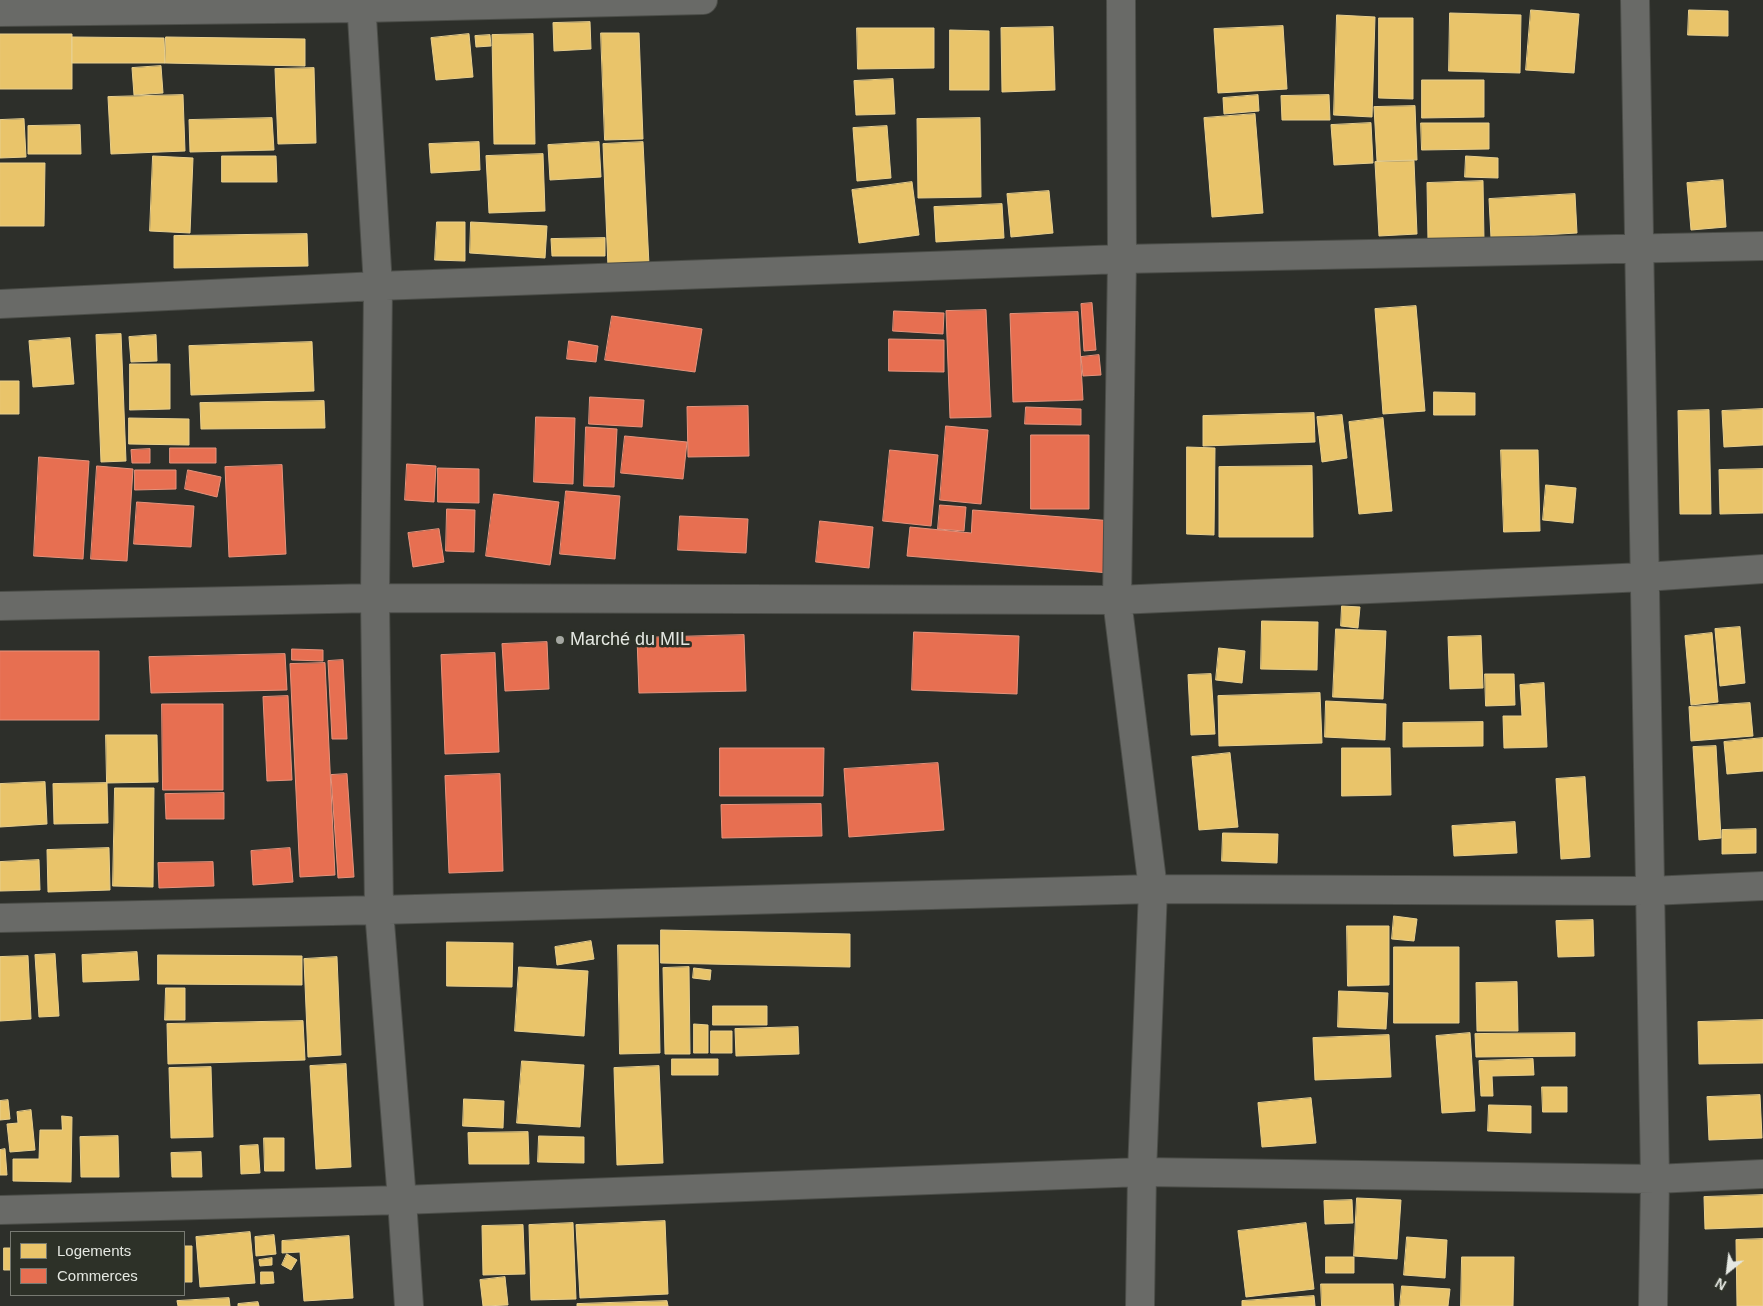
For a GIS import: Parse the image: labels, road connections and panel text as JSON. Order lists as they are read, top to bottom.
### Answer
{
  "places": ["Marché du MIL"],
  "legend": ["Logements", "Commerces"],
  "north": "bottom left"
}
